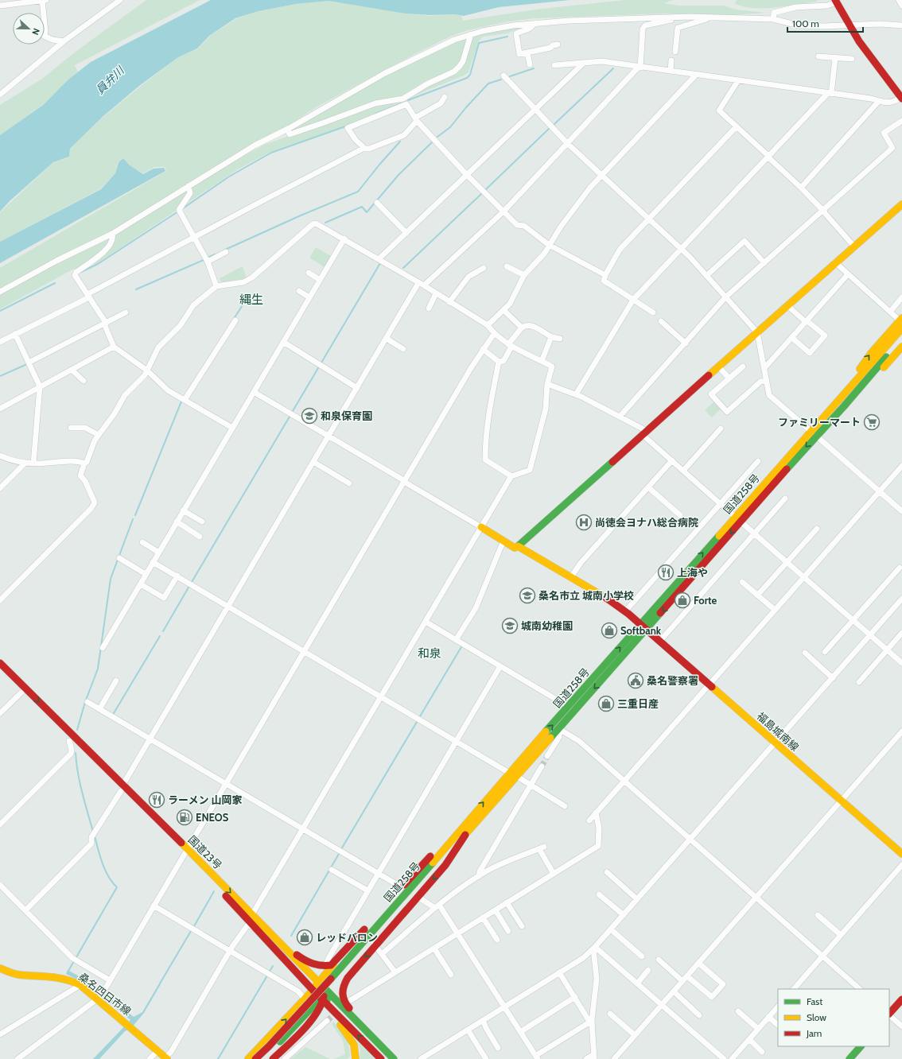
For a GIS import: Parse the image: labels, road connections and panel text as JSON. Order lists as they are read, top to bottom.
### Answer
{
  "streets": {
    "main road": [
      "国道258号",
      "福島城南線",
      "国道23号",
      "桑名四日市線"
    ]
  },
  "crossings": [
    ["国道258号", "福島城南線"]
  ],
  "districts": ["縄生", "和泉"],
  "water": ["員弁川"],
  "places": {
    "school or university": ["和泉保育園", "桑名市立 城南小学校", "城南幼稚園"],
    "supermarket": ["ファミリーマート"],
    "hospital": ["尚徳会ヨナハ総合病院"],
    "restaurant": ["上海や", "ラーメン 山岡家"],
    "shop": [
      "Forte",
      "Softbank",
      "三重日産",
      "レッドバロン"
    ],
    "public building": ["桑名警察署"],
    "fuel station": ["ENEOS"]
  },
  "legend": ["Fast", "Slow", "Jam"],
  "scale_bar": "100 m",
  "north": "right"
}
